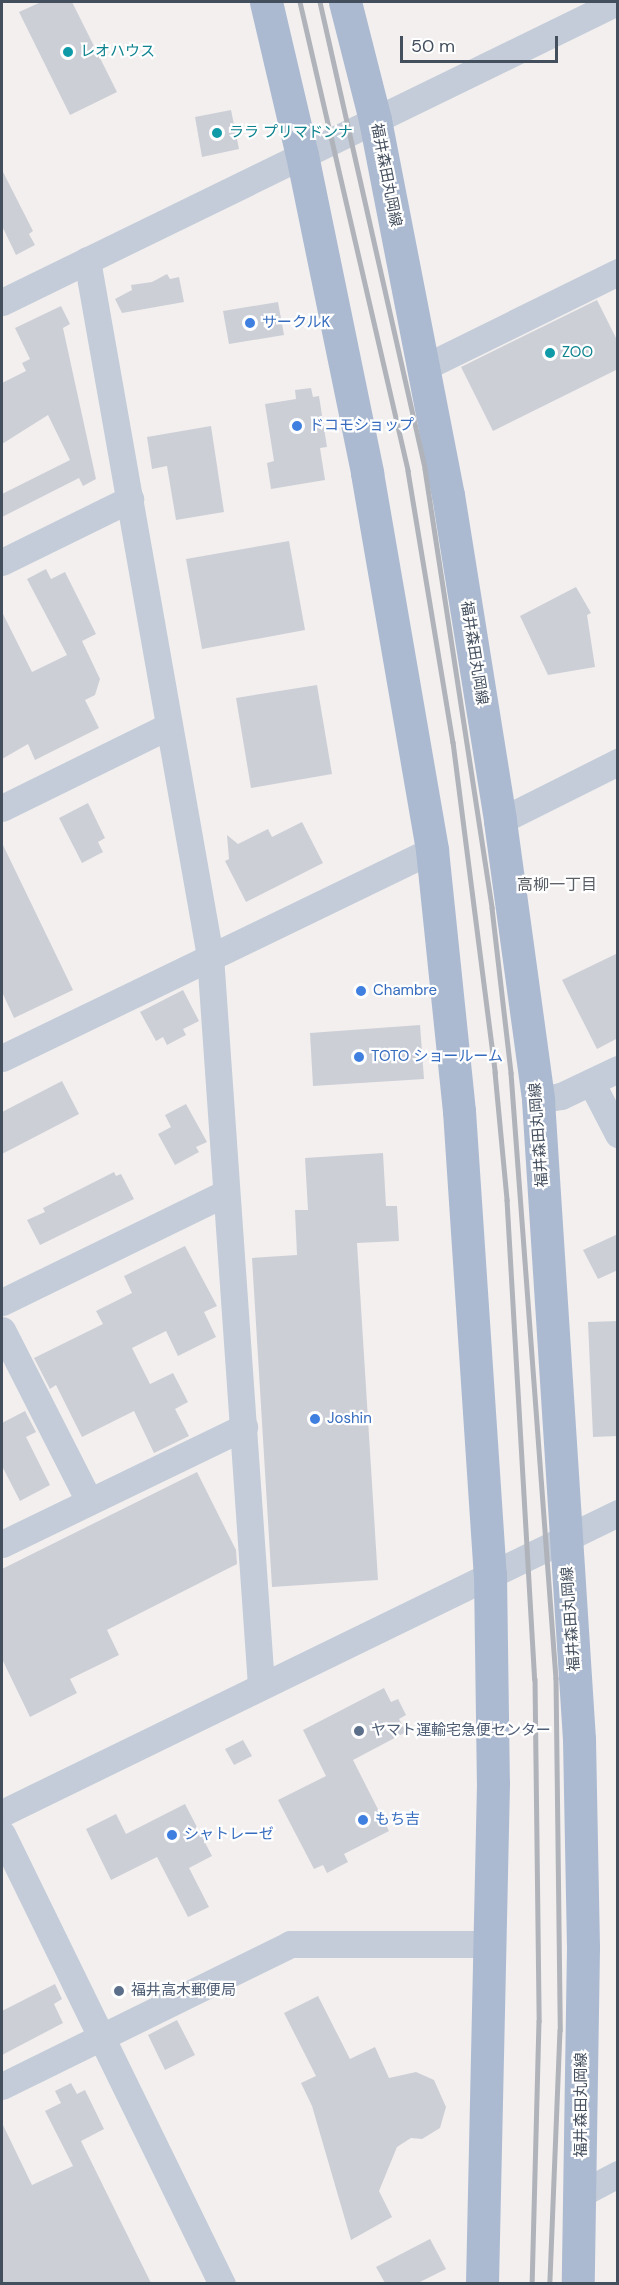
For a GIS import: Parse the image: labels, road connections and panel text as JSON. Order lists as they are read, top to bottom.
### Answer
{
  "streets": {
    "main road": ["福井森田丸岡線"]
  },
  "districts": ["高柳一丁目"],
  "places": [
    "レオハウス",
    "ララ プリマドンナ",
    "サークルK",
    "ZOO",
    "ドコモショップ",
    "Chambre",
    "TOTO ショールーム",
    "Joshin",
    "ヤマト運輸宅急便センター",
    "もち吉",
    "シャトレーゼ",
    "福井高木郵便局"
  ],
  "scale_bar": "50 m"
}
